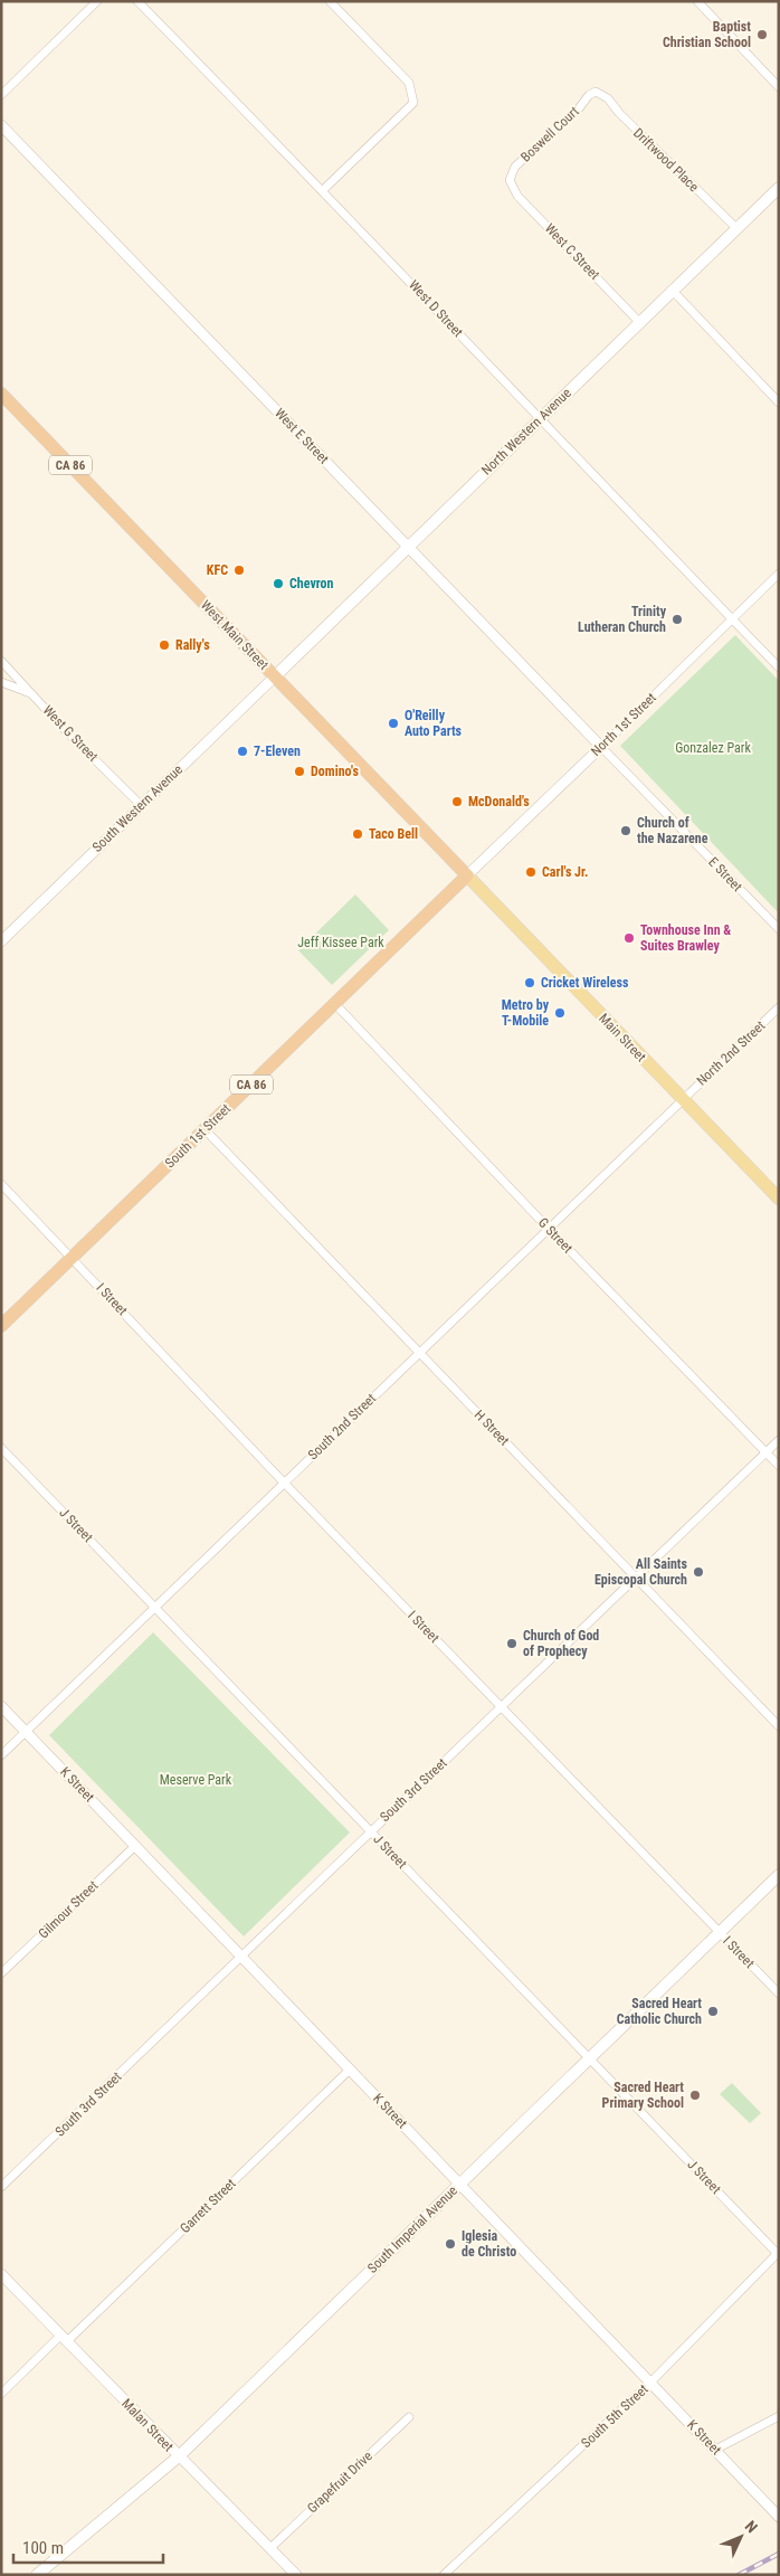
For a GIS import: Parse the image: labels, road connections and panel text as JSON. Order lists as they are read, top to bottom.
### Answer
{
  "streets": {
    "highway": ["CA 86", "West Main Street", "South 1st Street"],
    "main road": ["North Western Avenue", "Main Street", "South Imperial Avenue"],
    "street": [
      "Boswell Court",
      "Driftwood Place",
      "West C Street",
      "West D Street",
      "West E Street",
      "North 1st Street",
      "West G Street",
      "South Western Avenue",
      "E Street",
      "North 2nd Street",
      "G Street",
      "I Street",
      "South 2nd Street",
      "H Street",
      "J Street",
      "K Street",
      "South 3rd Street",
      "Gilmour Street",
      "Garrett Street",
      "South 5th Street",
      "Malan Street",
      "Grapefruit Drive"
    ]
  },
  "crossings": [
    ["Boswell Court", "Driftwood Place"],
    ["Boswell Court", "West C Street"],
    ["Driftwood Place", "North Western Avenue"],
    ["West C Street", "North Western Avenue"],
    ["West D Street", "North Western Avenue"],
    ["West D Street", "North 1st Street"],
    ["North Western Avenue", "West E Street"],
    ["North Western Avenue", "West Main Street"],
    ["North Western Avenue", "South Western Avenue"],
    ["West E Street", "North 1st Street"],
    ["West E Street", "E Street"],
    ["West Main Street", "North 1st Street"],
    ["West Main Street", "South Western Avenue"],
    ["West Main Street", "Main Street"],
    ["West Main Street", "South 1st Street"],
    ["North 1st Street", "E Street"],
    ["North 1st Street", "Main Street"],
    ["North 1st Street", "South 1st Street"],
    ["West G Street", "South Western Avenue"],
    ["Main Street", "North 2nd Street"],
    ["Main Street", "South 1st Street"],
    ["Main Street", "South 2nd Street"],
    ["North 2nd Street", "South 2nd Street"],
    ["South 1st Street", "G Street"],
    ["South 1st Street", "I Street"],
    ["South 1st Street", "H Street"],
    ["G Street", "South 2nd Street"],
    ["G Street", "South 3rd Street"],
    ["I Street", "South 2nd Street"],
    ["I Street", "South 3rd Street"],
    ["I Street", "South Imperial Avenue"],
    ["South 2nd Street", "H Street"],
    ["South 2nd Street", "J Street"],
    ["South 2nd Street", "K Street"],
    ["H Street", "South 3rd Street"],
    ["J Street", "South 3rd Street"],
    ["J Street", "South Imperial Avenue"],
    ["J Street", "South 5th Street"],
    ["K Street", "South 3rd Street"],
    ["K Street", "Gilmour Street"],
    ["K Street", "Garrett Street"],
    ["K Street", "South Imperial Avenue"],
    ["K Street", "South 5th Street"],
    ["Garrett Street", "Malan Street"],
    ["South Imperial Avenue", "Malan Street"],
    ["Malan Street", "Grapefruit Drive"]
  ],
  "parks": ["Gonzalez Park", "Jeff Kissee Park", "Meserve Park"],
  "places": [
    "Baptist Christian School",
    "KFC",
    "Chevron",
    "Trinity Lutheran Church",
    "Rally's",
    "O'Reilly Auto Parts",
    "7-Eleven",
    "Domino's",
    "McDonald's",
    "Church of the Nazarene",
    "Taco Bell",
    "Carl's Jr.",
    "Townhouse Inn & Suites Brawley",
    "Cricket Wireless",
    "Metro by T-Mobile",
    "All Saints Episcopal Church",
    "Church of God of Prophecy",
    "Sacred Heart Catholic Church",
    "Sacred Heart Primary School",
    "Iglesia de Christo"
  ],
  "scale_bar": "100 m",
  "north": "top right"
}
